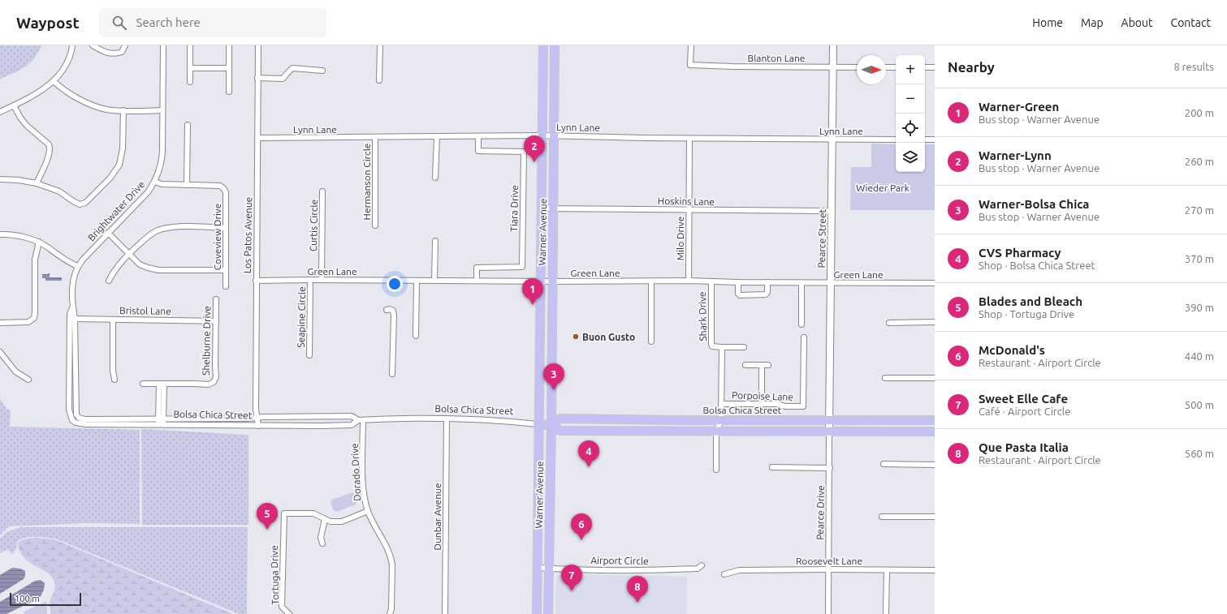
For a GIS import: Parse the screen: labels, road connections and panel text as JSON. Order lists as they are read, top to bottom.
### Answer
{
  "streets": {
    "main road": ["Warner Avenue", "Bolsa Chica Street"],
    "street": [
      "Blanton Lane",
      "Lynn Lane",
      "Hermanson Circle",
      "Hoskins Lane",
      "Tiara Drive",
      "Brightwater Drive",
      "Curtis Circle",
      "Los Patos Avenue",
      "Coveview Drive",
      "Milo Drive",
      "Pearce Street",
      "Green Lane",
      "Bristol Lane",
      "Shark Drive",
      "Seapine Circle",
      "Shelburne Drive",
      "Porpoise Lane",
      "Dorado Drive",
      "Pearce Drive",
      "Dunbar Avenue",
      "Airport Circle",
      "Roosevelt Lane",
      "Tortuga Drive"
    ]
  },
  "crossings": [
    ["Blanton Lane", "Pearce Street"],
    ["Lynn Lane", "Hermanson Circle"],
    ["Lynn Lane", "Tiara Drive"],
    ["Lynn Lane", "Warner Avenue"],
    ["Lynn Lane", "Los Patos Avenue"],
    ["Lynn Lane", "Milo Drive"],
    ["Lynn Lane", "Pearce Street"],
    ["Hoskins Lane", "Warner Avenue"],
    ["Hoskins Lane", "Milo Drive"],
    ["Hoskins Lane", "Pearce Street"],
    ["Tiara Drive", "Green Lane"],
    ["Brightwater Drive", "Bristol Lane"],
    ["Brightwater Drive", "Bolsa Chica Street"],
    ["Curtis Circle", "Green Lane"],
    ["Warner Avenue", "Green Lane"],
    ["Warner Avenue", "Bolsa Chica Street"],
    ["Warner Avenue", "Airport Circle"],
    ["Los Patos Avenue", "Green Lane"],
    ["Los Patos Avenue", "Bolsa Chica Street"],
    ["Milo Drive", "Green Lane"],
    ["Pearce Street", "Green Lane"],
    ["Pearce Street", "Bolsa Chica Street"],
    ["Pearce Street", "Pearce Drive"],
    ["Green Lane", "Shark Drive"],
    ["Green Lane", "Seapine Circle"],
    ["Bristol Lane", "Shelburne Drive"],
    ["Shark Drive", "Porpoise Lane"],
    ["Shark Drive", "Bolsa Chica Street"],
    ["Bolsa Chica Street", "Dorado Drive"],
    ["Bolsa Chica Street", "Pearce Drive"],
    ["Bolsa Chica Street", "Dunbar Avenue"],
    ["Pearce Drive", "Roosevelt Lane"]
  ],
  "parks": ["Wieder Park"],
  "places": ["Buon Gusto"],
  "scale_bar": "100 m",
  "north": "right",
  "page": {
    "header": "Waypost",
    "search": "Search here",
    "nav": [
      "Home",
      "Map",
      "About",
      "Contact"
    ],
    "heading": ["Nearby", "8 results"],
    "map_buttons": ["+", "−"],
    "list": [
      {
        "mark": "1",
        "name": "Warner-Green",
        "note": "Bus stop · Warner Avenue",
        "value": "200 m"
      },
      {
        "mark": "2",
        "name": "Warner-Lynn",
        "note": "Bus stop · Warner Avenue",
        "value": "260 m"
      },
      {
        "mark": "3",
        "name": "Warner-Bolsa Chica",
        "note": "Bus stop · Warner Avenue",
        "value": "270 m"
      },
      {
        "mark": "4",
        "name": "CVS Pharmacy",
        "note": "Shop · Bolsa Chica Street",
        "value": "370 m"
      },
      {
        "mark": "5",
        "name": "Blades and Bleach",
        "note": "Shop · Tortuga Drive",
        "value": "390 m"
      },
      {
        "mark": "6",
        "name": "McDonald's",
        "note": "Restaurant · Airport Circle",
        "value": "440 m"
      },
      {
        "mark": "7",
        "name": "Sweet Elle Cafe",
        "note": "Café · Airport Circle",
        "value": "500 m"
      },
      {
        "mark": "8",
        "name": "Que Pasta Italia",
        "note": "Restaurant · Airport Circle",
        "value": "560 m"
      }
    ],
    "pins": [
      "2",
      "1",
      "3",
      "4",
      "5",
      "6",
      "7",
      "8"
    ],
    "scale": "100 m"
  }
}
